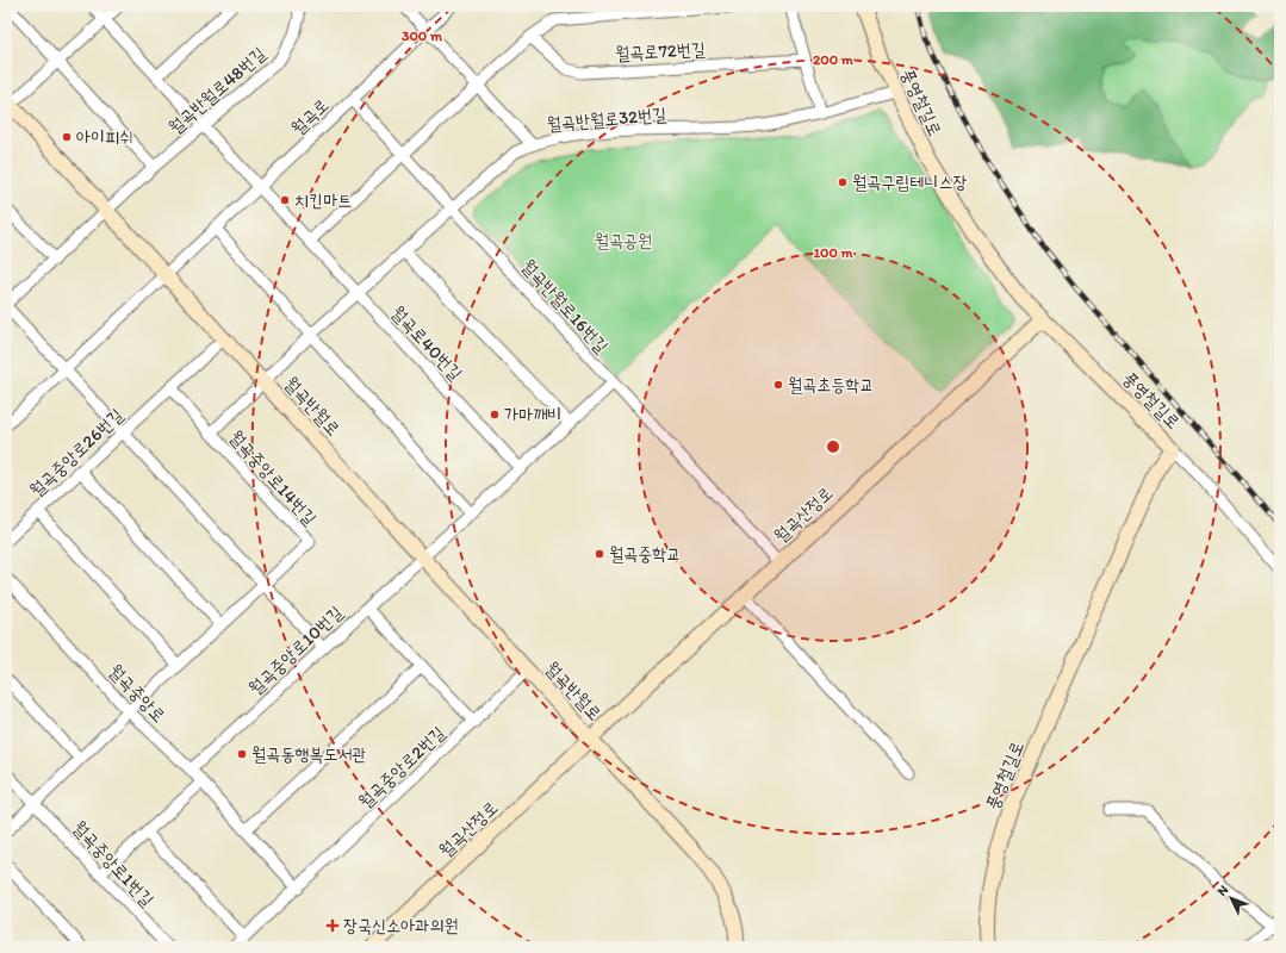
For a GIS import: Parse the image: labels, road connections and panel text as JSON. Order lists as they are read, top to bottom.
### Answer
{
  "streets": {
    "street": [
      "월곡로72번길",
      "월곡반월로48번길",
      "풍영철길로",
      "월곡로",
      "월곡반월로32번길",
      "월곡반월로16번길",
      "월곡로40번길",
      "월곡반월로",
      "월곡중앙로26번길",
      "월곡중앙로14번길",
      "월곡산정로",
      "월곡중앙로10번길",
      "월곡중앙로",
      "월곡중앙로2번길",
      "월곡중앙로1번길"
    ]
  },
  "crossings": [
    ["월곡반월로48번길", "월곡로40번길"],
    ["월곡반월로48번길", "월곡반월로"],
    ["풍영철길로", "월곡반월로32번길"],
    ["풍영철길로", "월곡산정로"],
    ["월곡로", "월곡반월로16번길"],
    ["월곡로", "월곡로40번길"],
    ["월곡로", "월곡반월로"],
    ["월곡반월로32번길", "월곡반월로16번길"],
    ["월곡반월로32번길", "월곡로40번길"],
    ["월곡반월로32번길", "월곡반월로"],
    ["월곡반월로32번길", "월곡중앙로14번길"],
    ["월곡반월로16번길", "월곡산정로"],
    ["월곡반월로", "월곡중앙로26번길"],
    ["월곡반월로", "월곡산정로"],
    ["월곡반월로", "월곡중앙로10번길"],
    ["월곡반월로", "월곡중앙로2번길"],
    ["월곡중앙로26번길", "월곡중앙로14번길"],
    ["월곡중앙로14번길", "월곡중앙로"],
    ["월곡중앙로14번길", "월곡중앙로1번길"],
    ["월곡중앙로10번길", "월곡중앙로"],
    ["월곡중앙로", "월곡중앙로2번길"]
  ],
  "parks": ["월곡공원"],
  "places": {
    "other": [
      "아이피쉬",
      "월곡구립테니스장",
      "치킨마트",
      "월곡초등학교",
      "가마깨비",
      "월곡중학교",
      "월곡동행복도서관"
    ],
    "health": ["장국신소아과의원"]
  },
  "north": "top left",
  "rings": ["300 m", "200 m", "100 m"]
}
